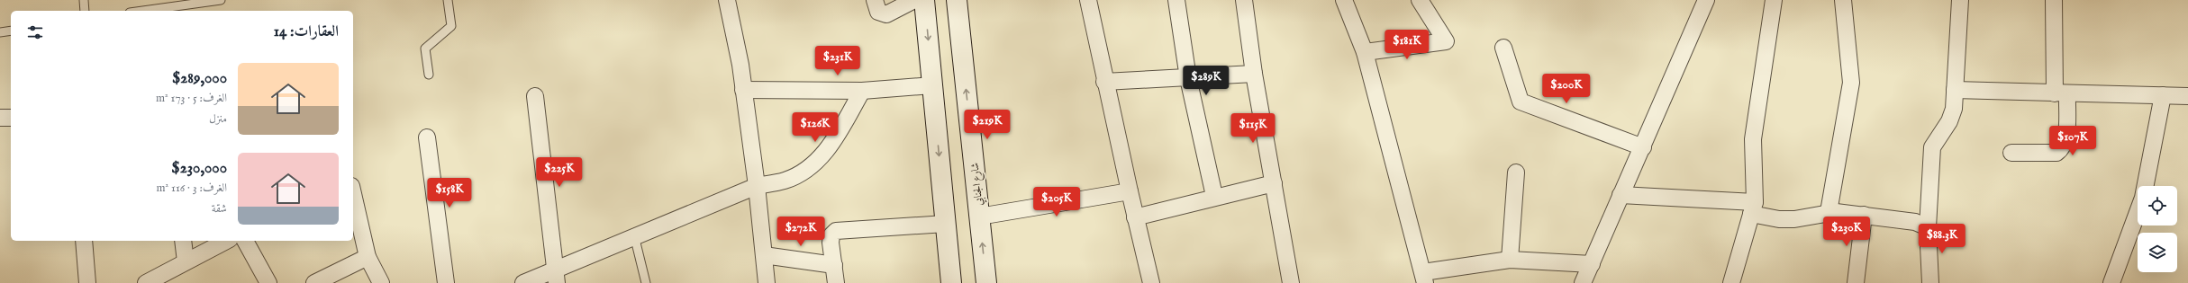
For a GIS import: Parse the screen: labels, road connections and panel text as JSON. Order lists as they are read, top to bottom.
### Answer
{
  "streets": {
    "street": ["شارع الجنابي"]
  },
  "page": {
    "heading": "العقارات: 14",
    "price": [
      "$181K",
      "$231K",
      "$289K",
      "$200K",
      "$219K",
      "$126K",
      "$115K",
      "$107K",
      "$225K",
      "$158K",
      "$205K",
      "$272K",
      "$230K",
      "$88.3K"
    ],
    "list": [
      {
        "name": "$289,000",
        "note": "الغرف: 5 · 173 m² · منزل"
      },
      {
        "name": "$230,000",
        "note": "الغرف: 3 · 116 m² · شقة"
      }
    ]
  }
}
